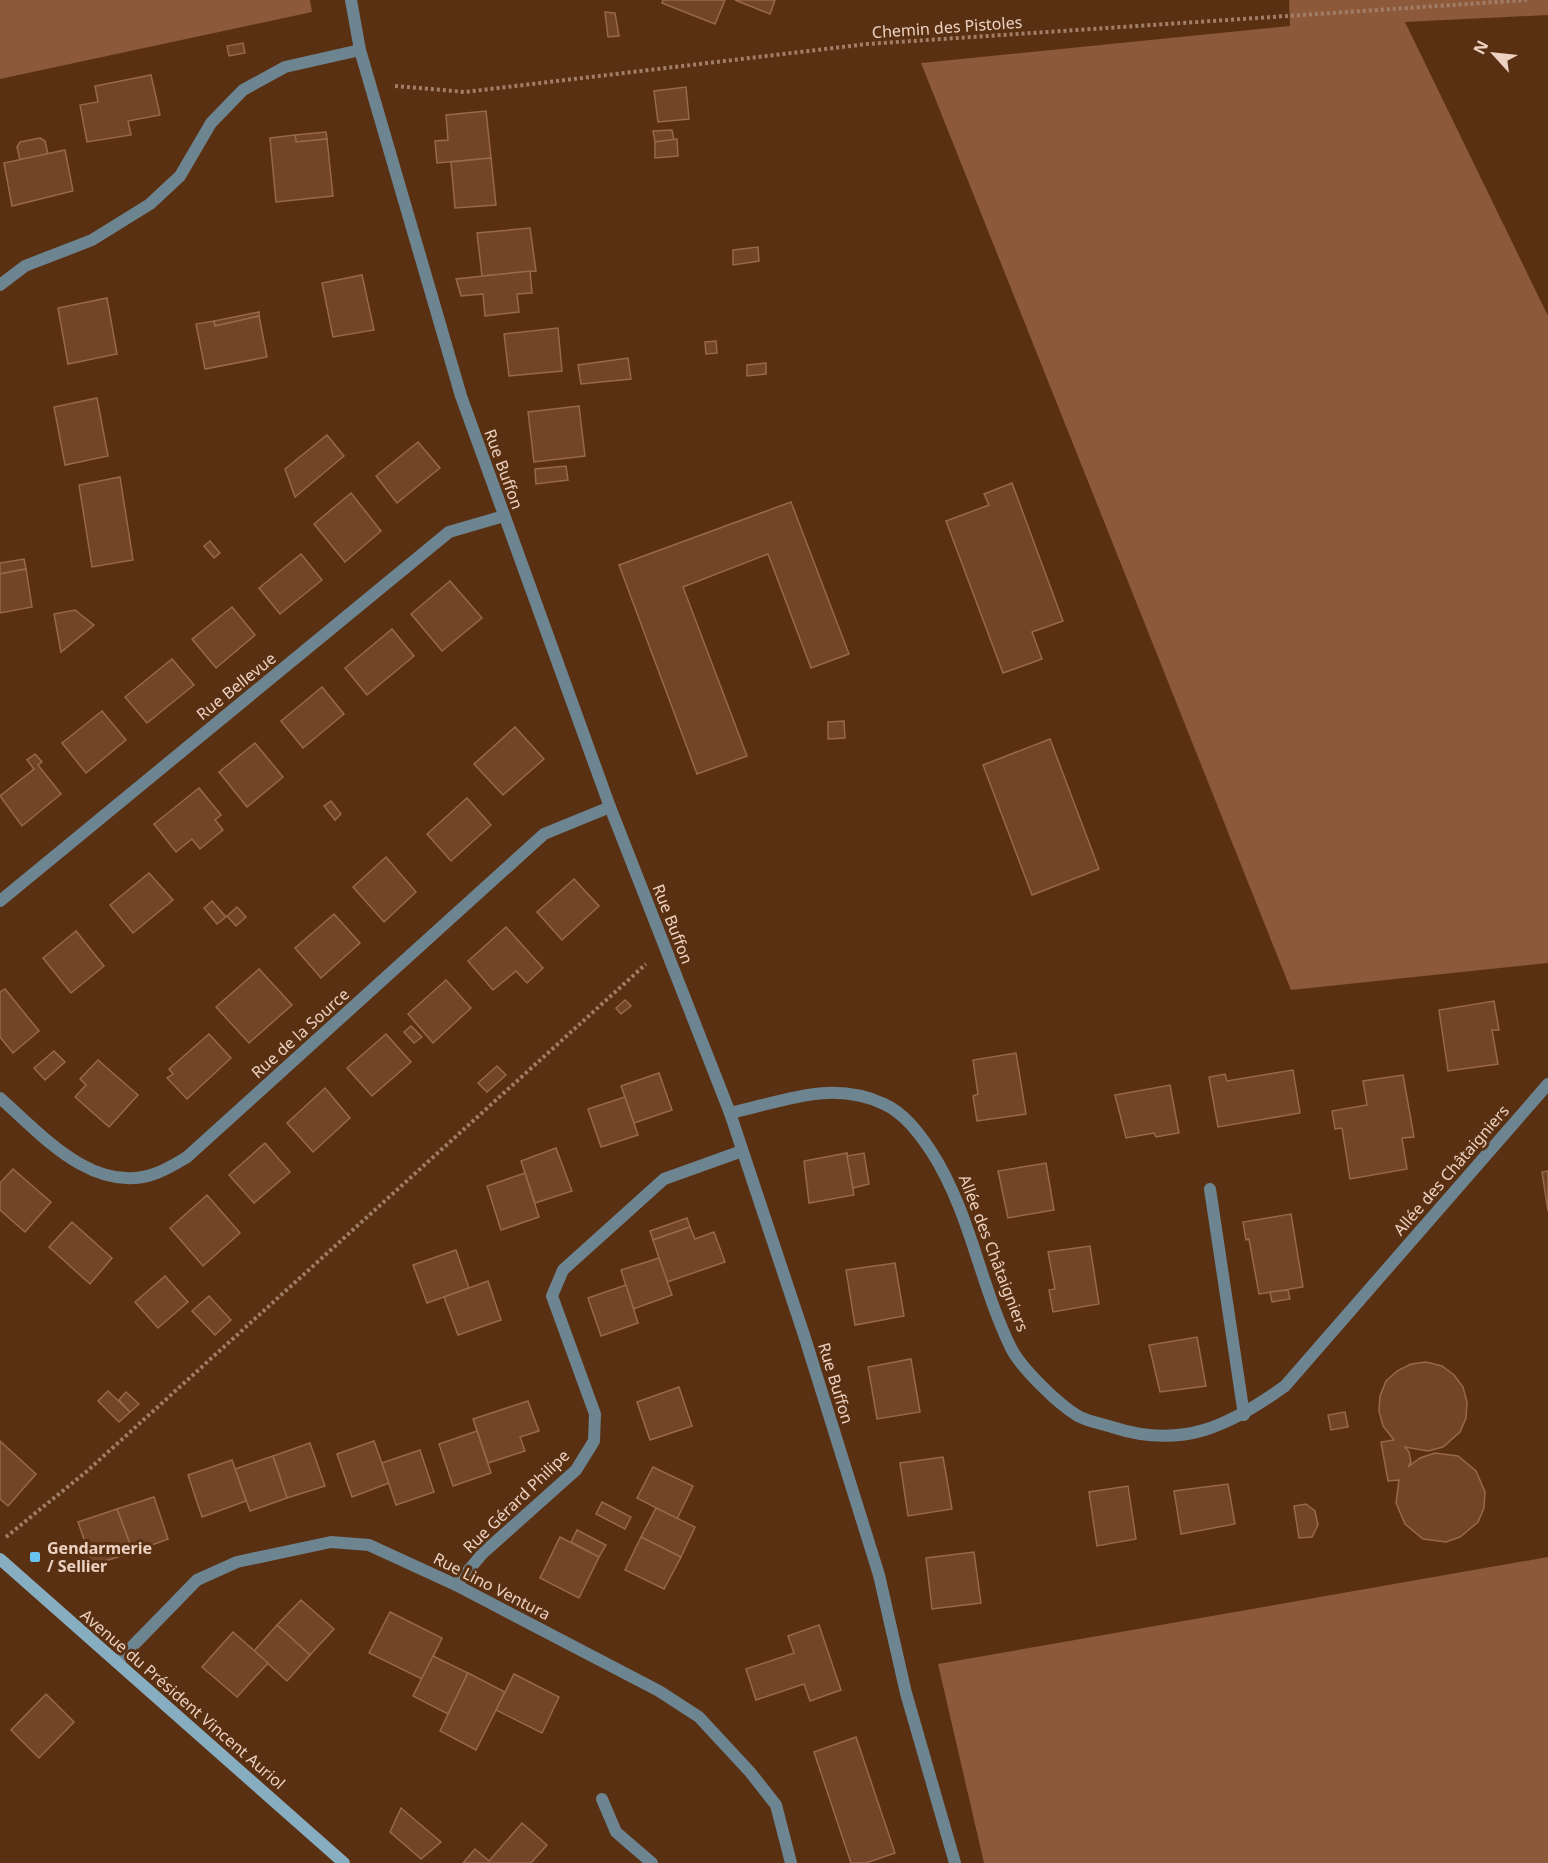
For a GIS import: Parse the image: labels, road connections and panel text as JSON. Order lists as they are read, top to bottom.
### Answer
{
  "streets": {
    "main road": ["Avenue du Président Vincent Auriol"],
    "street": [
      "Rue Buffon",
      "Rue Bellevue",
      "Rue de la Source",
      "Allée des Châtaigniers",
      "Rue Gérard Philipe",
      "Rue Lino Ventura"
    ],
    "path": ["Chemin des Pistoles"]
  },
  "crossings": [
    ["Chemin des Pistoles", "Rue Buffon"],
    ["Rue Buffon", "Rue Bellevue"],
    ["Rue Buffon", "Rue de la Source"],
    ["Rue Buffon", "Allée des Châtaigniers"],
    ["Rue Buffon", "Rue Gérard Philipe"],
    ["Rue Gérard Philipe", "Rue Lino Ventura"],
    ["Rue Lino Ventura", "Avenue du Président Vincent Auriol"]
  ],
  "places": {
    "transit": ["Gendarmerie / Sellier"]
  },
  "north": "top left"
}
